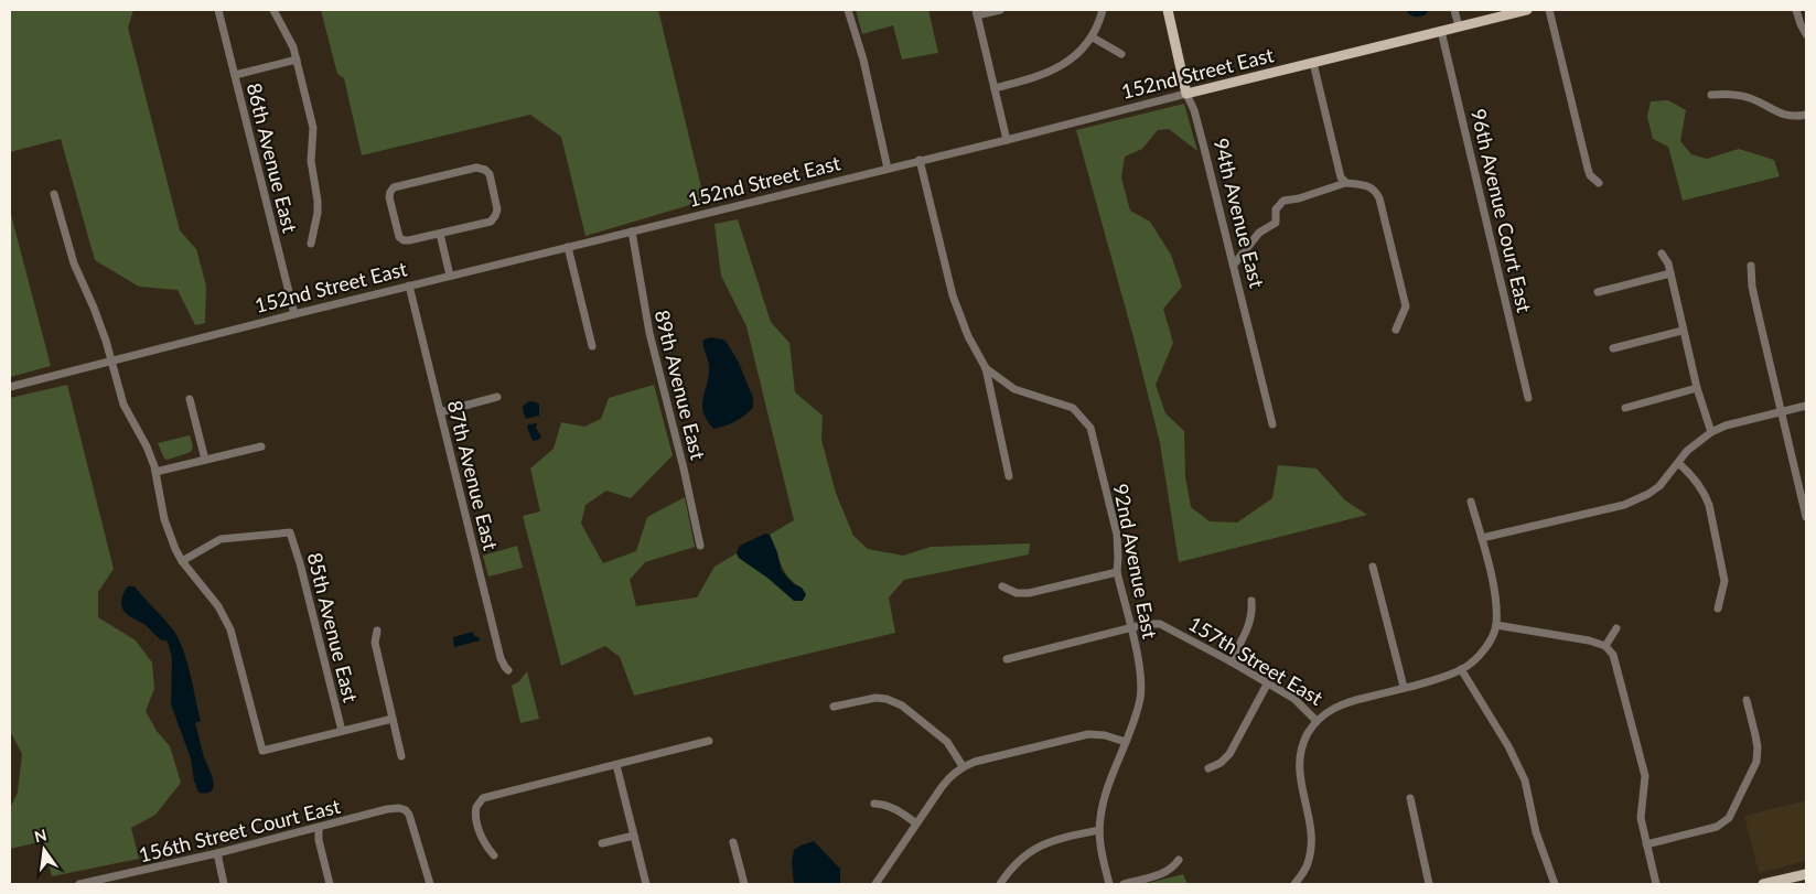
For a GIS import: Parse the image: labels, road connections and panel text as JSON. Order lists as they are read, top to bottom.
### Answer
{
  "streets": {
    "main road": ["152nd Street East", "94th Avenue East"],
    "street": [
      "86th Avenue East",
      "96th Avenue Court East",
      "89th Avenue East",
      "87th Avenue East",
      "92nd Avenue East",
      "85th Avenue East",
      "157th Street East",
      "156th Street Court East"
    ]
  },
  "crossings": [
    ["152nd Street East", "86th Avenue East"],
    ["152nd Street East", "96th Avenue Court East"],
    ["152nd Street East", "94th Avenue East"],
    ["152nd Street East", "89th Avenue East"],
    ["152nd Street East", "87th Avenue East"],
    ["92nd Avenue East", "157th Street East"]
  ],
  "north": "top"
}
